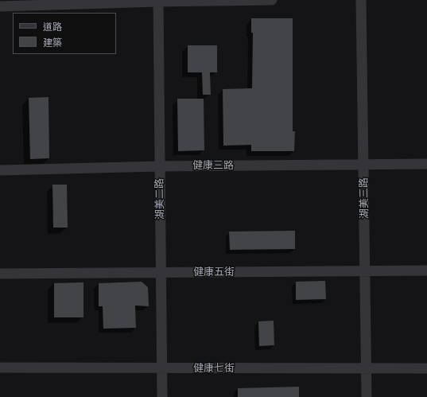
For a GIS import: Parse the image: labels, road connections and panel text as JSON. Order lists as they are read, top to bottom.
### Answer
{
  "streets": {
    "street": [
      "健康三路",
      "湖美三路",
      "湖美二路",
      "健康五街",
      "健康七街"
    ]
  },
  "crossings": [
    ["健康三路", "湖美三路"],
    ["健康三路", "湖美二路"],
    ["湖美三路", "健康五街"],
    ["湖美三路", "健康七街"],
    ["湖美二路", "健康五街"],
    ["湖美二路", "健康七街"]
  ],
  "legend": ["道路", "建築"]
}
